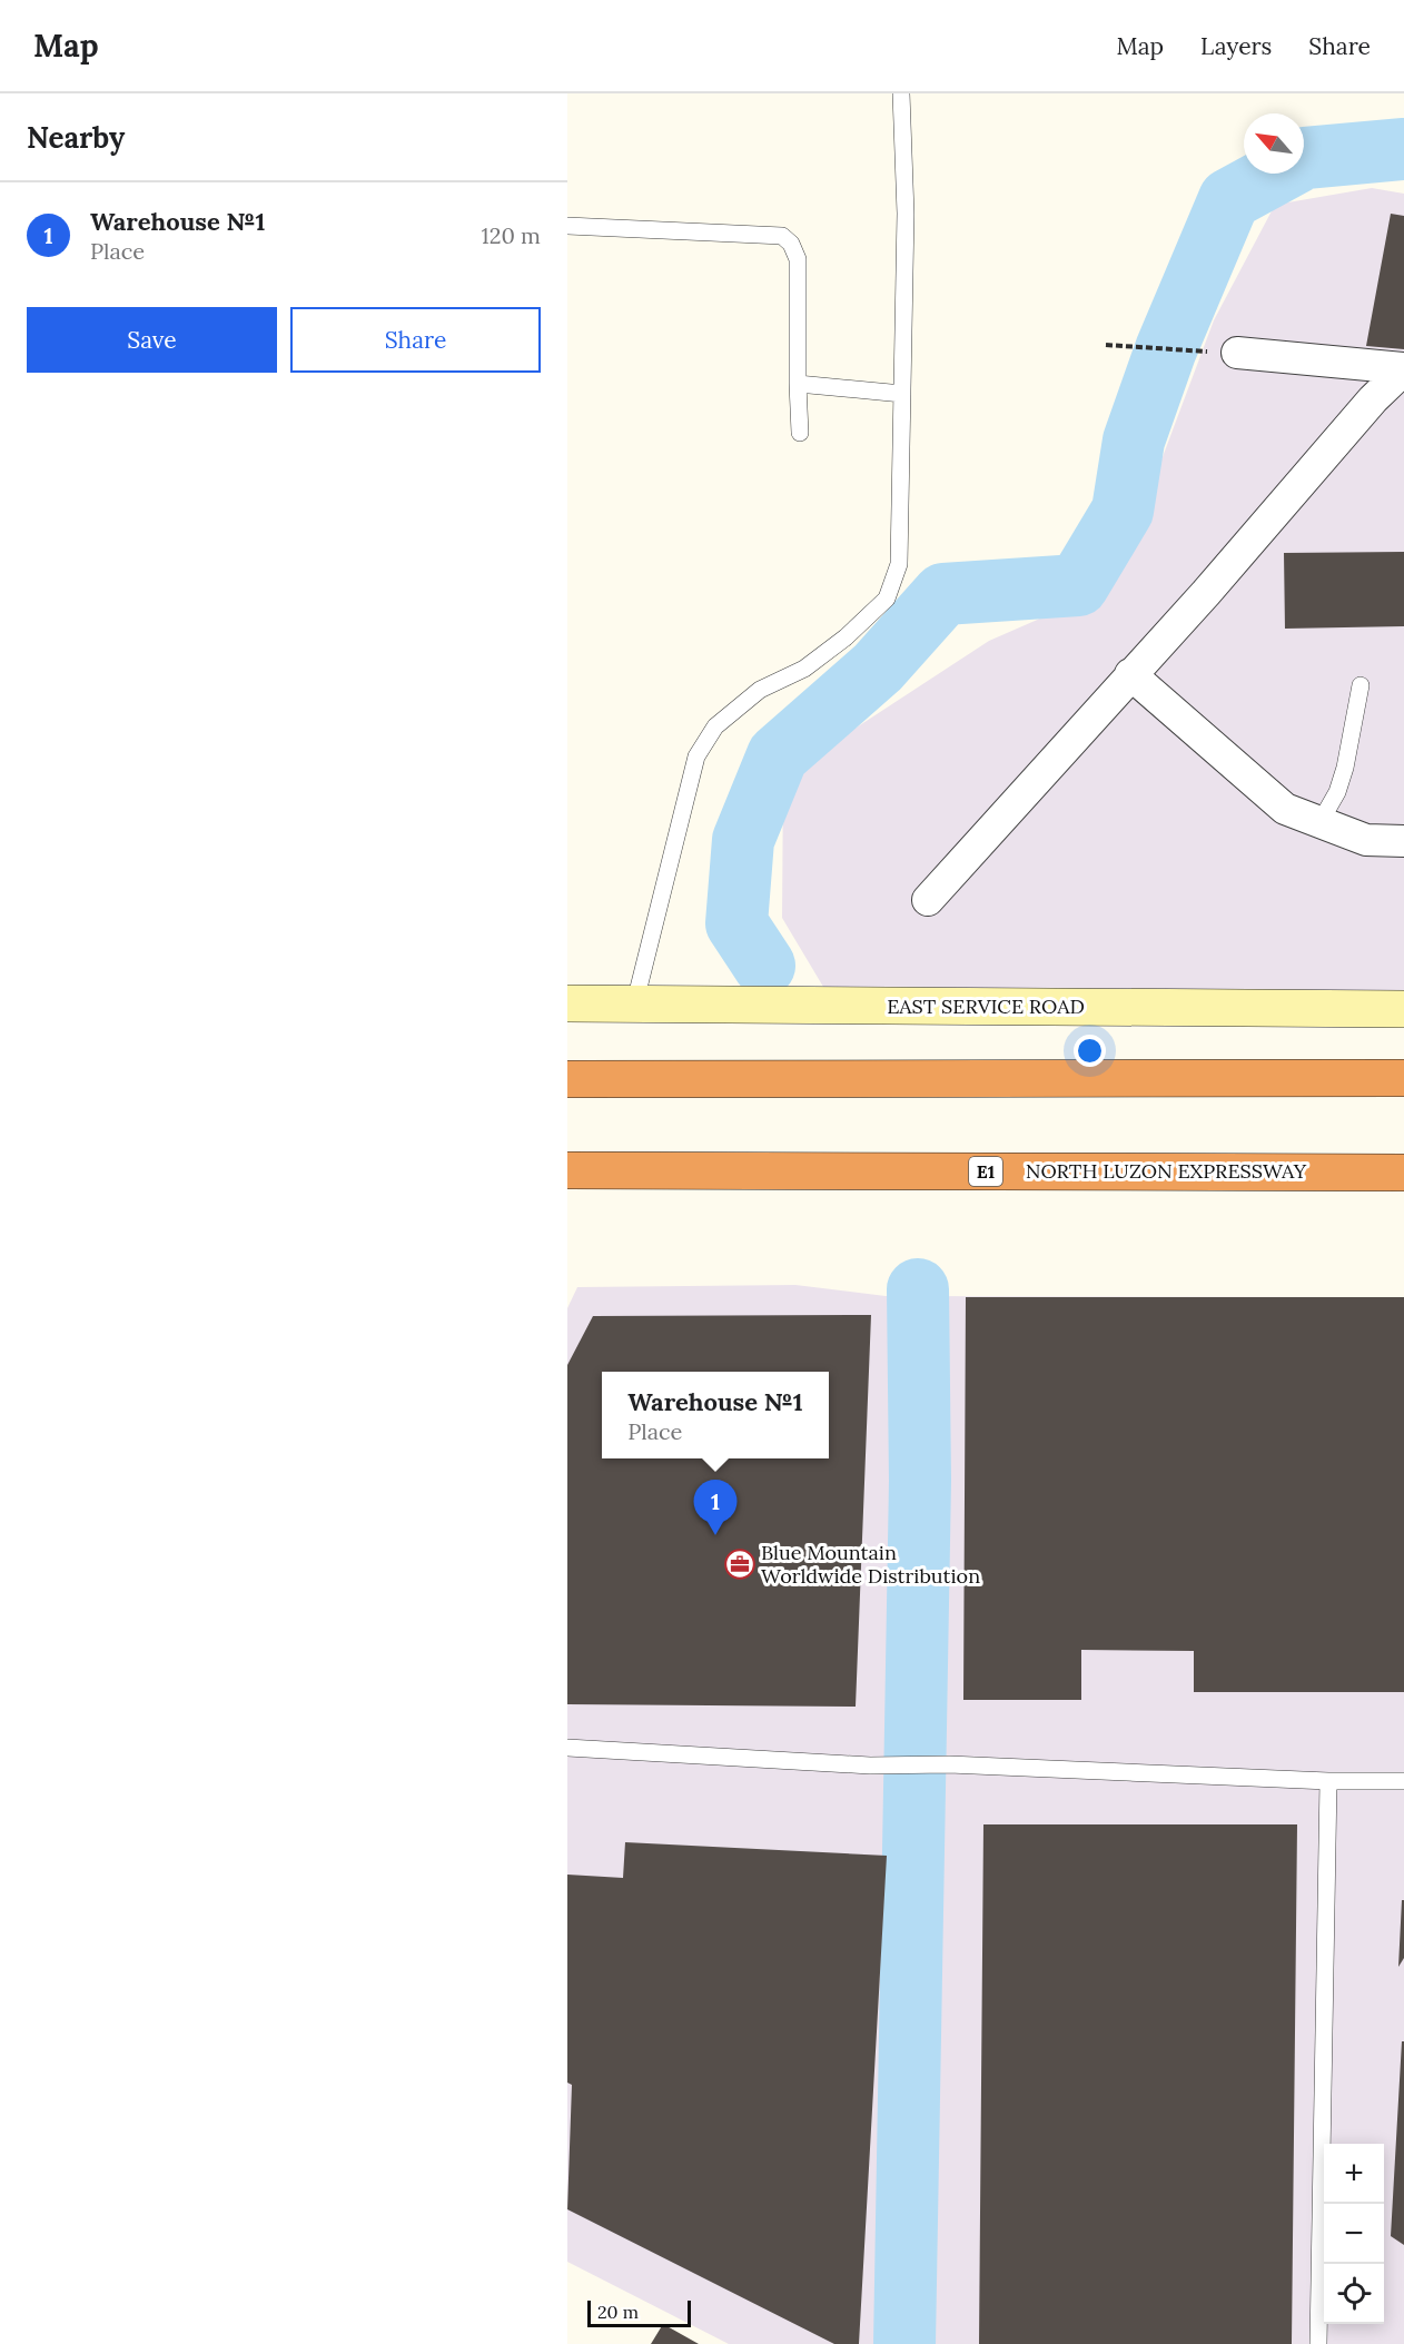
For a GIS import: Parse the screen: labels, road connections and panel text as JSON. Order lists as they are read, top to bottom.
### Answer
{
  "streets": {
    "highway": ["E1", "NORTH LUZON EXPRESSWAY"],
    "street": ["EAST SERVICE ROAD"]
  },
  "places": {
    "office": ["Blue Mountain Worldwide Distribution"]
  },
  "scale_bar": "20 m",
  "north": "top left",
  "page": {
    "header": "Map",
    "nav": ["Map", "Layers", "Share"],
    "heading": "Nearby",
    "list": [
      {
        "mark": "1",
        "name": "Warehouse №1",
        "note": "Place",
        "value": "120 m"
      }
    ],
    "buttons": ["Save", "Share"],
    "popup": ["Warehouse №1", "Place"],
    "pins": "1",
    "map_buttons": ["+", "−"],
    "scale": "20 m"
  }
}
